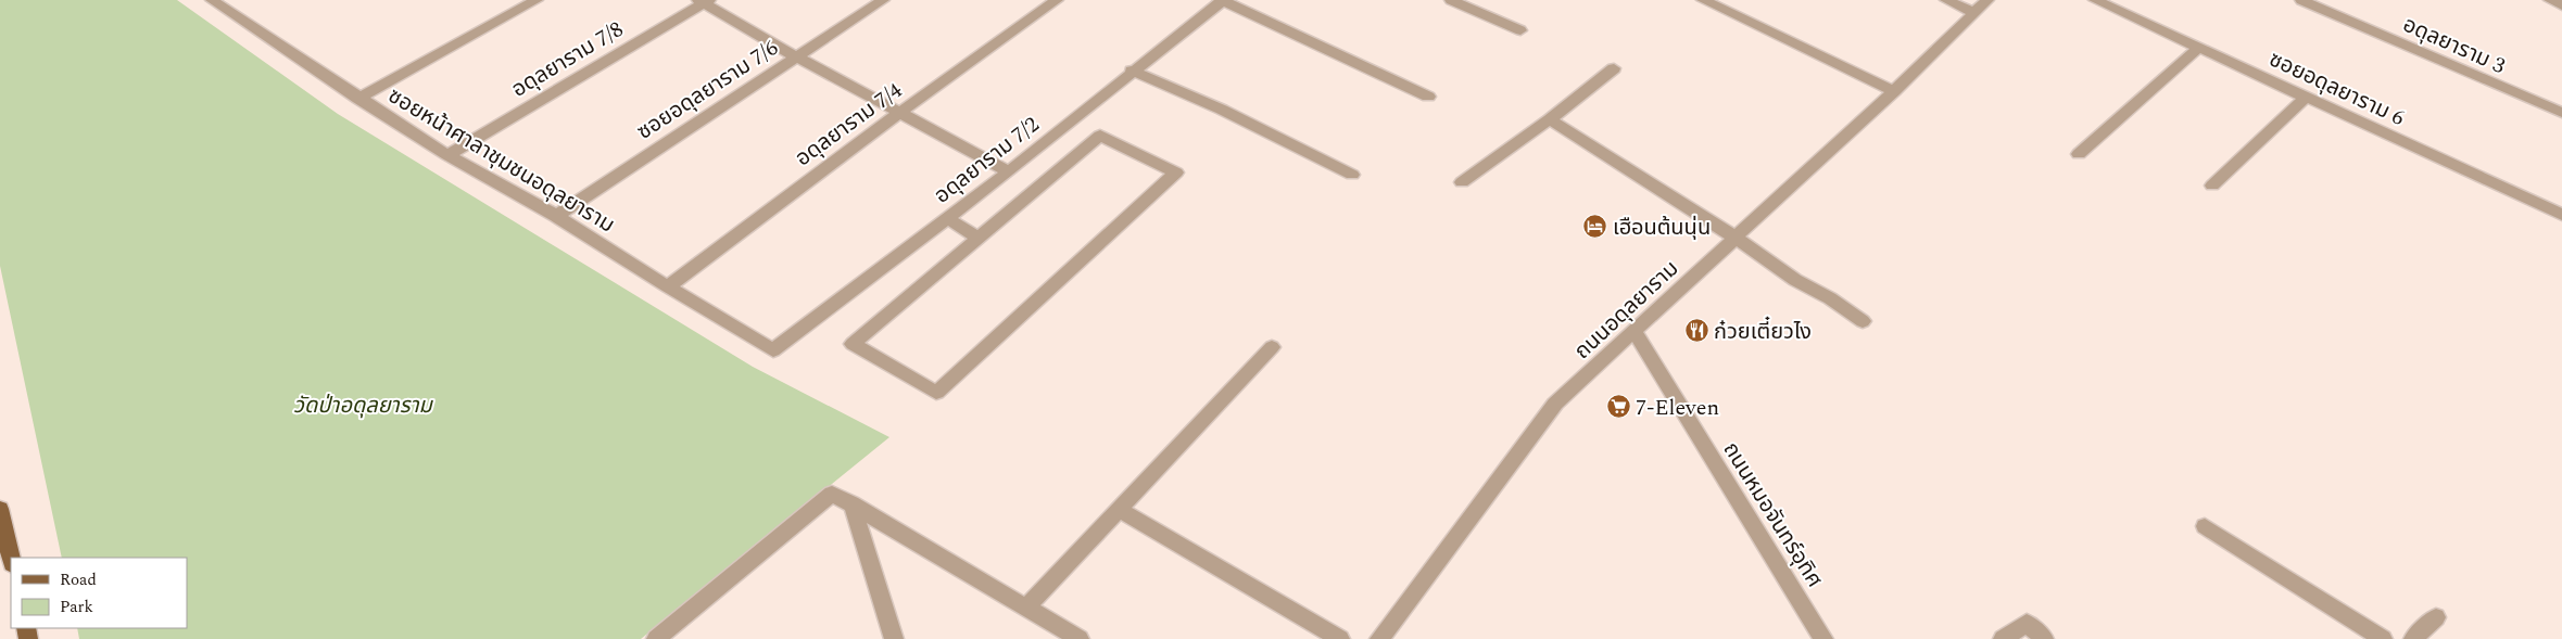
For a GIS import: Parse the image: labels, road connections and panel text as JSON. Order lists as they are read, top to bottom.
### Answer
{
  "streets": {
    "street": [
      "อดุลยาราม 3",
      "อดุลยาราม 7/8",
      "ซอยอดุลยาราม 6",
      "ซอยอดุลยาราม 7/6",
      "อดุลยาราม 7/4",
      "ซอยหน้าศาลาชุมชนอดุลยาราม",
      "อดุลยาราม 7/2",
      "ถนนอดุลยาราม",
      "ถนนหมอจันทร์อุทิศ"
    ]
  },
  "crossings": [
    ["อดุลยาราม 7/8", "ซอยหน้าศาลาชุมชนอดุลยาราม"],
    ["ซอยอดุลยาราม 7/6", "ซอยหน้าศาลาชุมชนอดุลยาราม"],
    ["อดุลยาราม 7/4", "ซอยหน้าศาลาชุมชนอดุลยาราม"],
    ["ซอยหน้าศาลาชุมชนอดุลยาราม", "อดุลยาราม 7/2"],
    ["ถนนอดุลยาราม", "ถนนหมอจันทร์อุทิศ"]
  ],
  "parks": ["วัดป่าอดุลยาราม"],
  "places": {
    "hotel": ["เฮือนต้นนุ่น"],
    "restaurant": ["ก๋วยเตี๋ยวไง"],
    "supermarket": ["7-Eleven"]
  },
  "legend": ["Road", "Park"]
}
